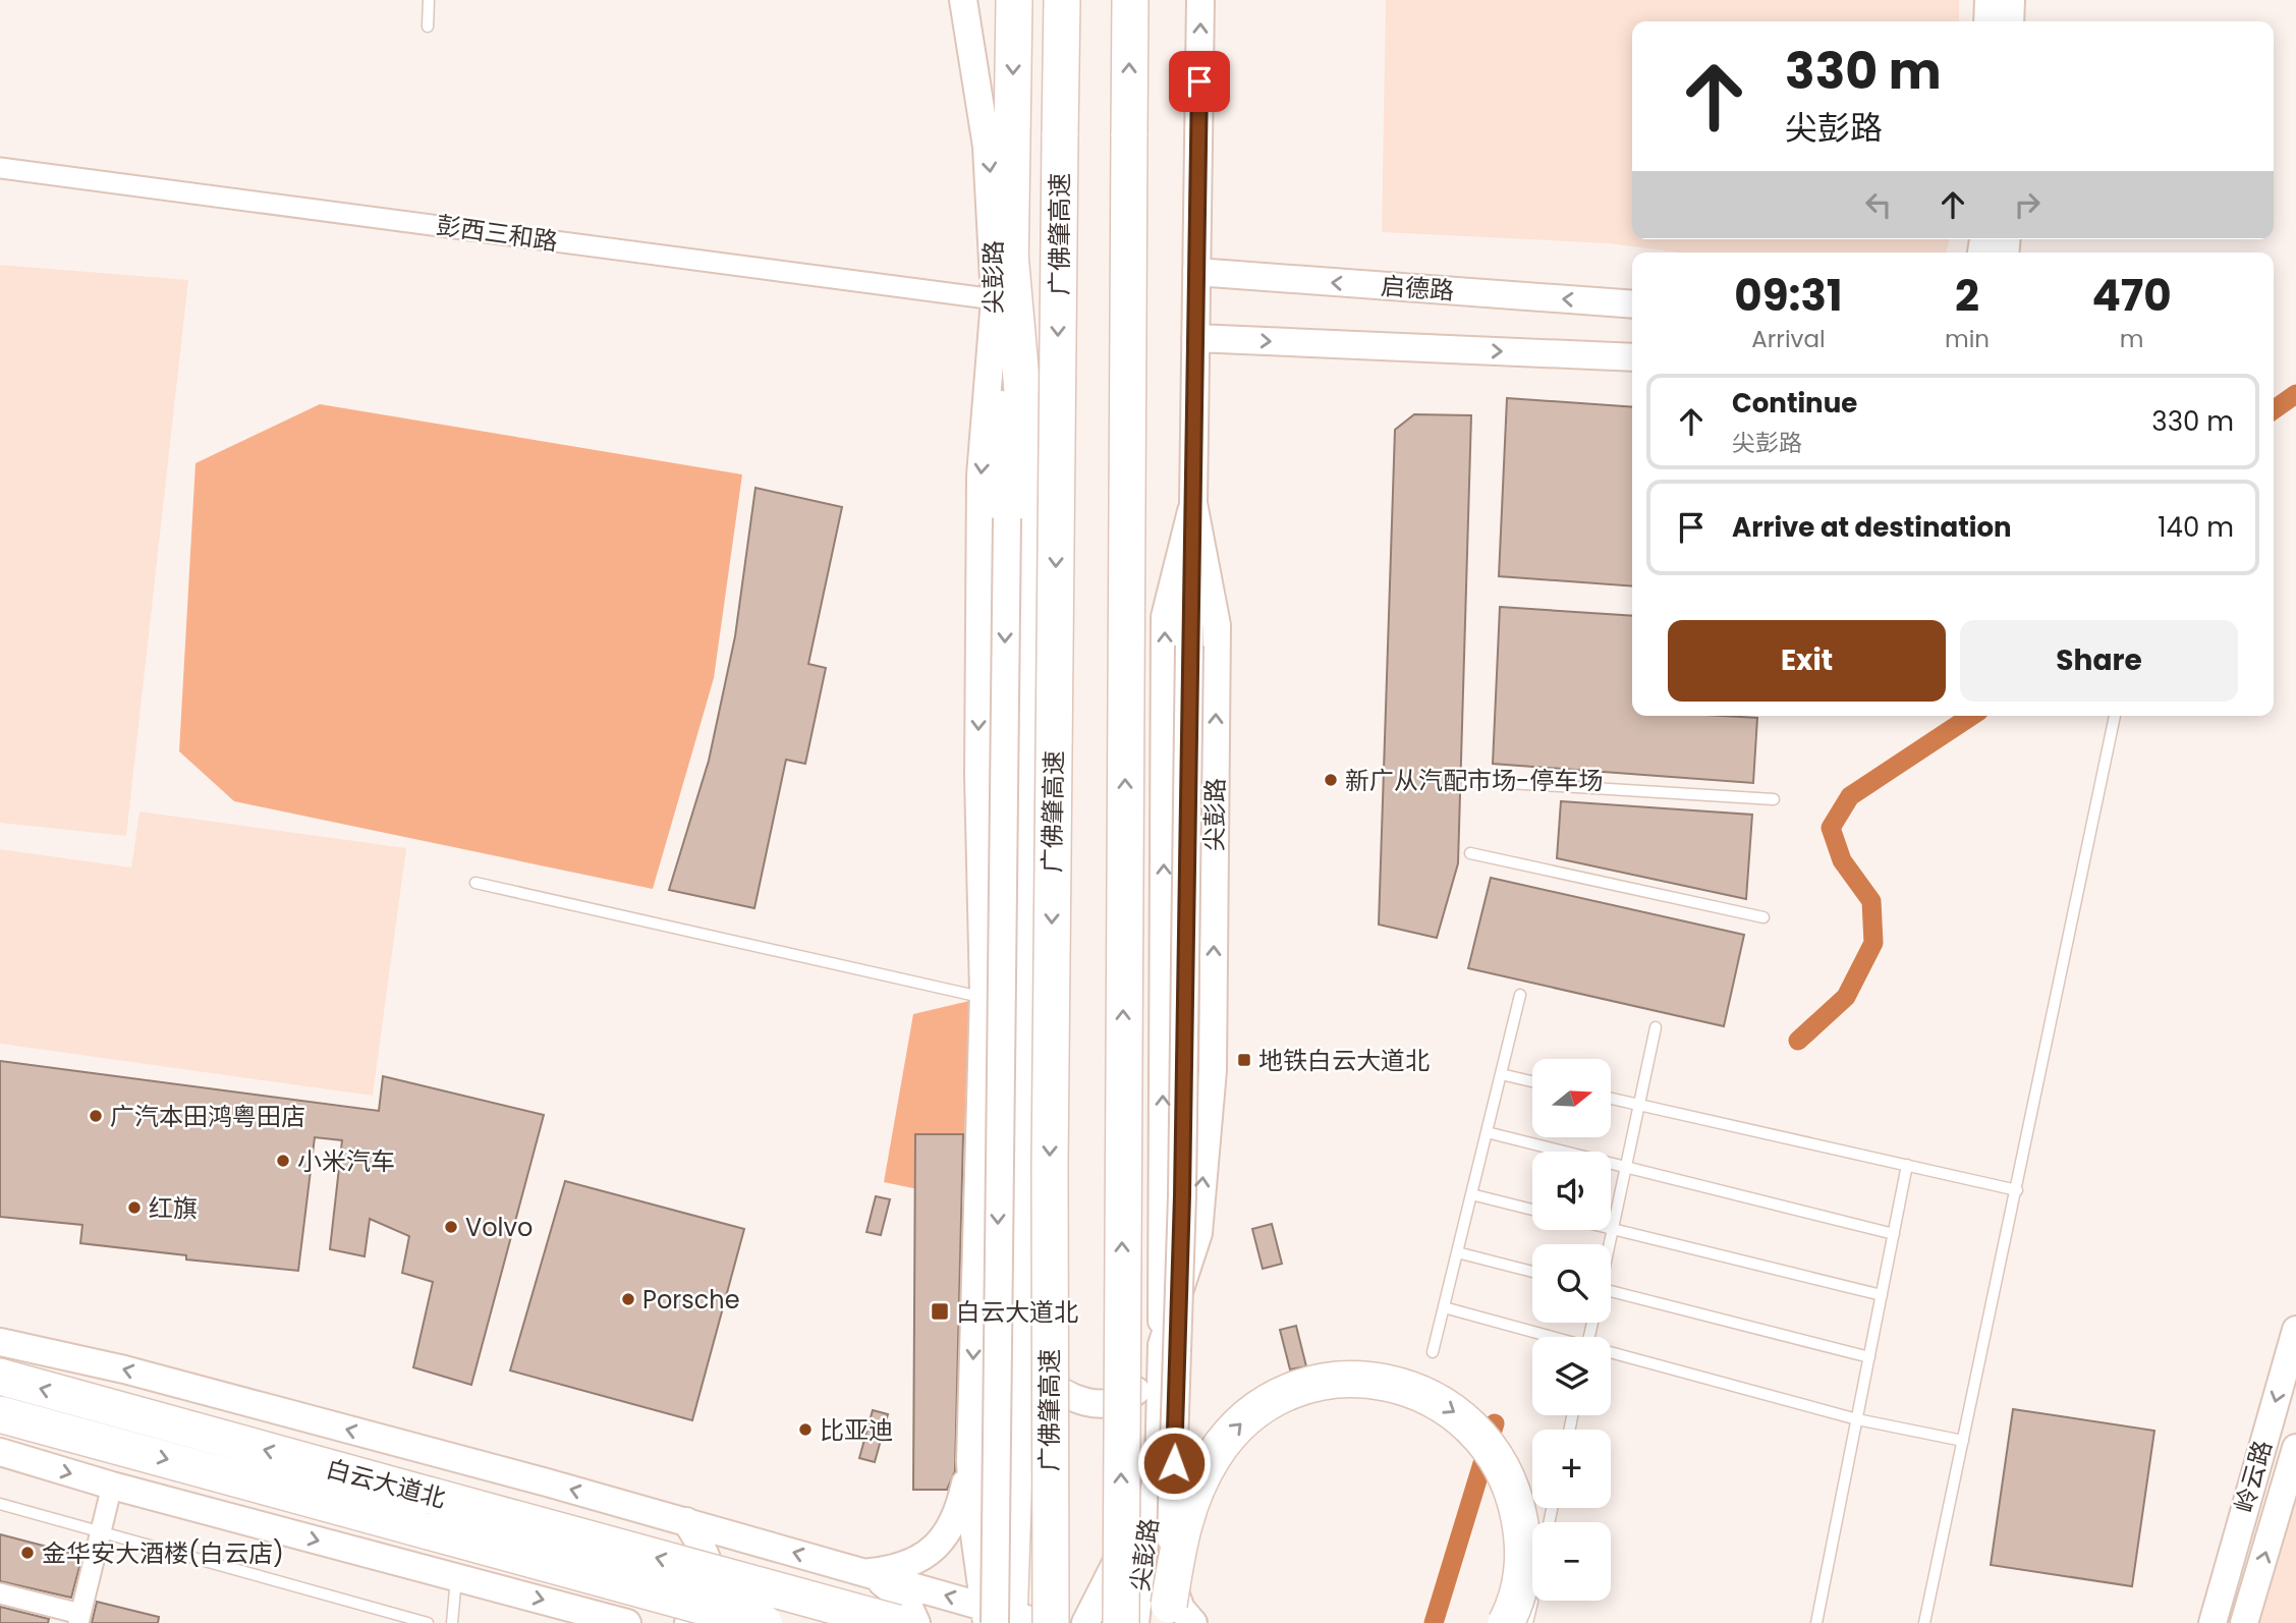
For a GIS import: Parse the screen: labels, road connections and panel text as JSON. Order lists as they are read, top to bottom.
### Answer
{
  "streets": {
    "highway": ["广佛肇高速", "白云大道北"],
    "street": [
      "彭西三和路",
      "尖彭路",
      "启德路",
      "岭云路"
    ]
  },
  "crossings": [
    ["彭西三和路", "尖彭路"],
    ["尖彭路", "启德路"]
  ],
  "places": {
    "other": [
      "新广从汽配市场-停车场",
      "广汽本田鸿粤田店",
      "小米汽车",
      "红旗",
      "Volvo",
      "Porsche",
      "比亚迪",
      "金华安大酒楼(白云店)"
    ],
    "transit": ["地铁白云大道北", "白云大道北"]
  },
  "north": "right",
  "page": {
    "turn": ["330 m", "尖彭路"],
    "eta": [
      "09:31",
      "Arrival",
      "2",
      "min",
      "470",
      "m"
    ],
    "list": [
      {
        "name": "Continue",
        "note": "尖彭路",
        "value": "330 m"
      },
      {
        "name": "Arrive at destination",
        "value": "140 m"
      }
    ],
    "buttons": ["Exit", "Share"],
    "map_buttons": ["+", "−"]
  }
}
